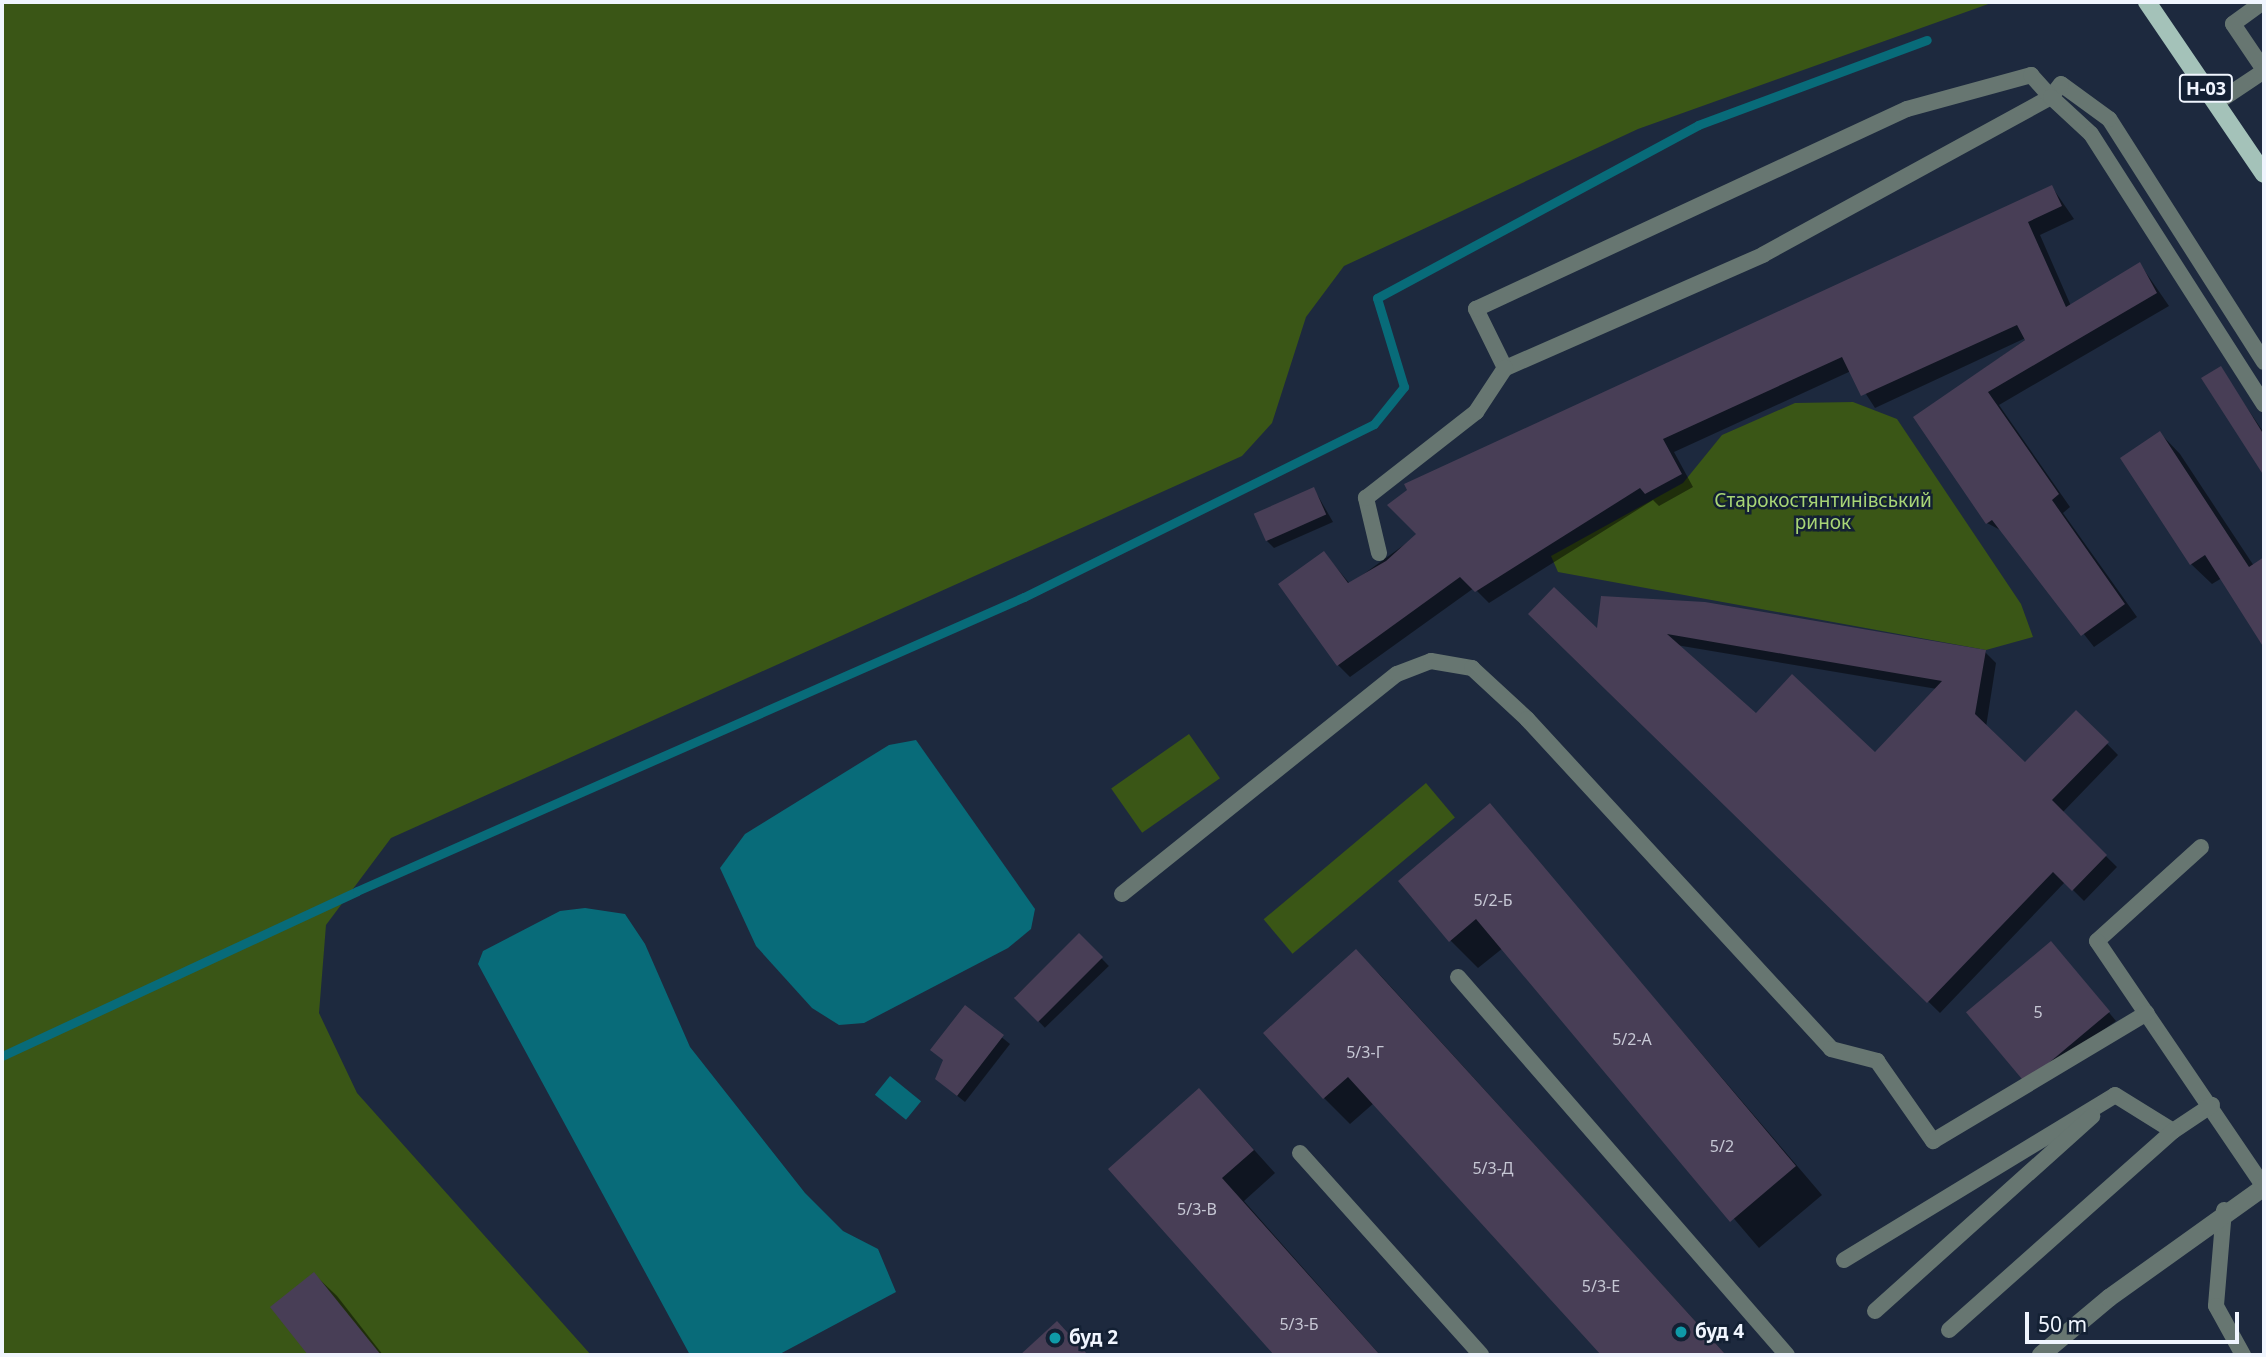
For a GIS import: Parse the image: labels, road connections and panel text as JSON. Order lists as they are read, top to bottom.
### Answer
{
  "streets": {
    "main road": ["Н-03"]
  },
  "parks": ["Старокостянтинівський ринок"],
  "places": ["буд 4", "буд 2"],
  "house_numbers": [
    "5/2-Б",
    "5",
    "5/2-А",
    "5/3-Г",
    "5/2",
    "5/3-Д",
    "5/3-В",
    "5/3-Е",
    "5/3-Б"
  ],
  "scale_bar": "50 m"
}
